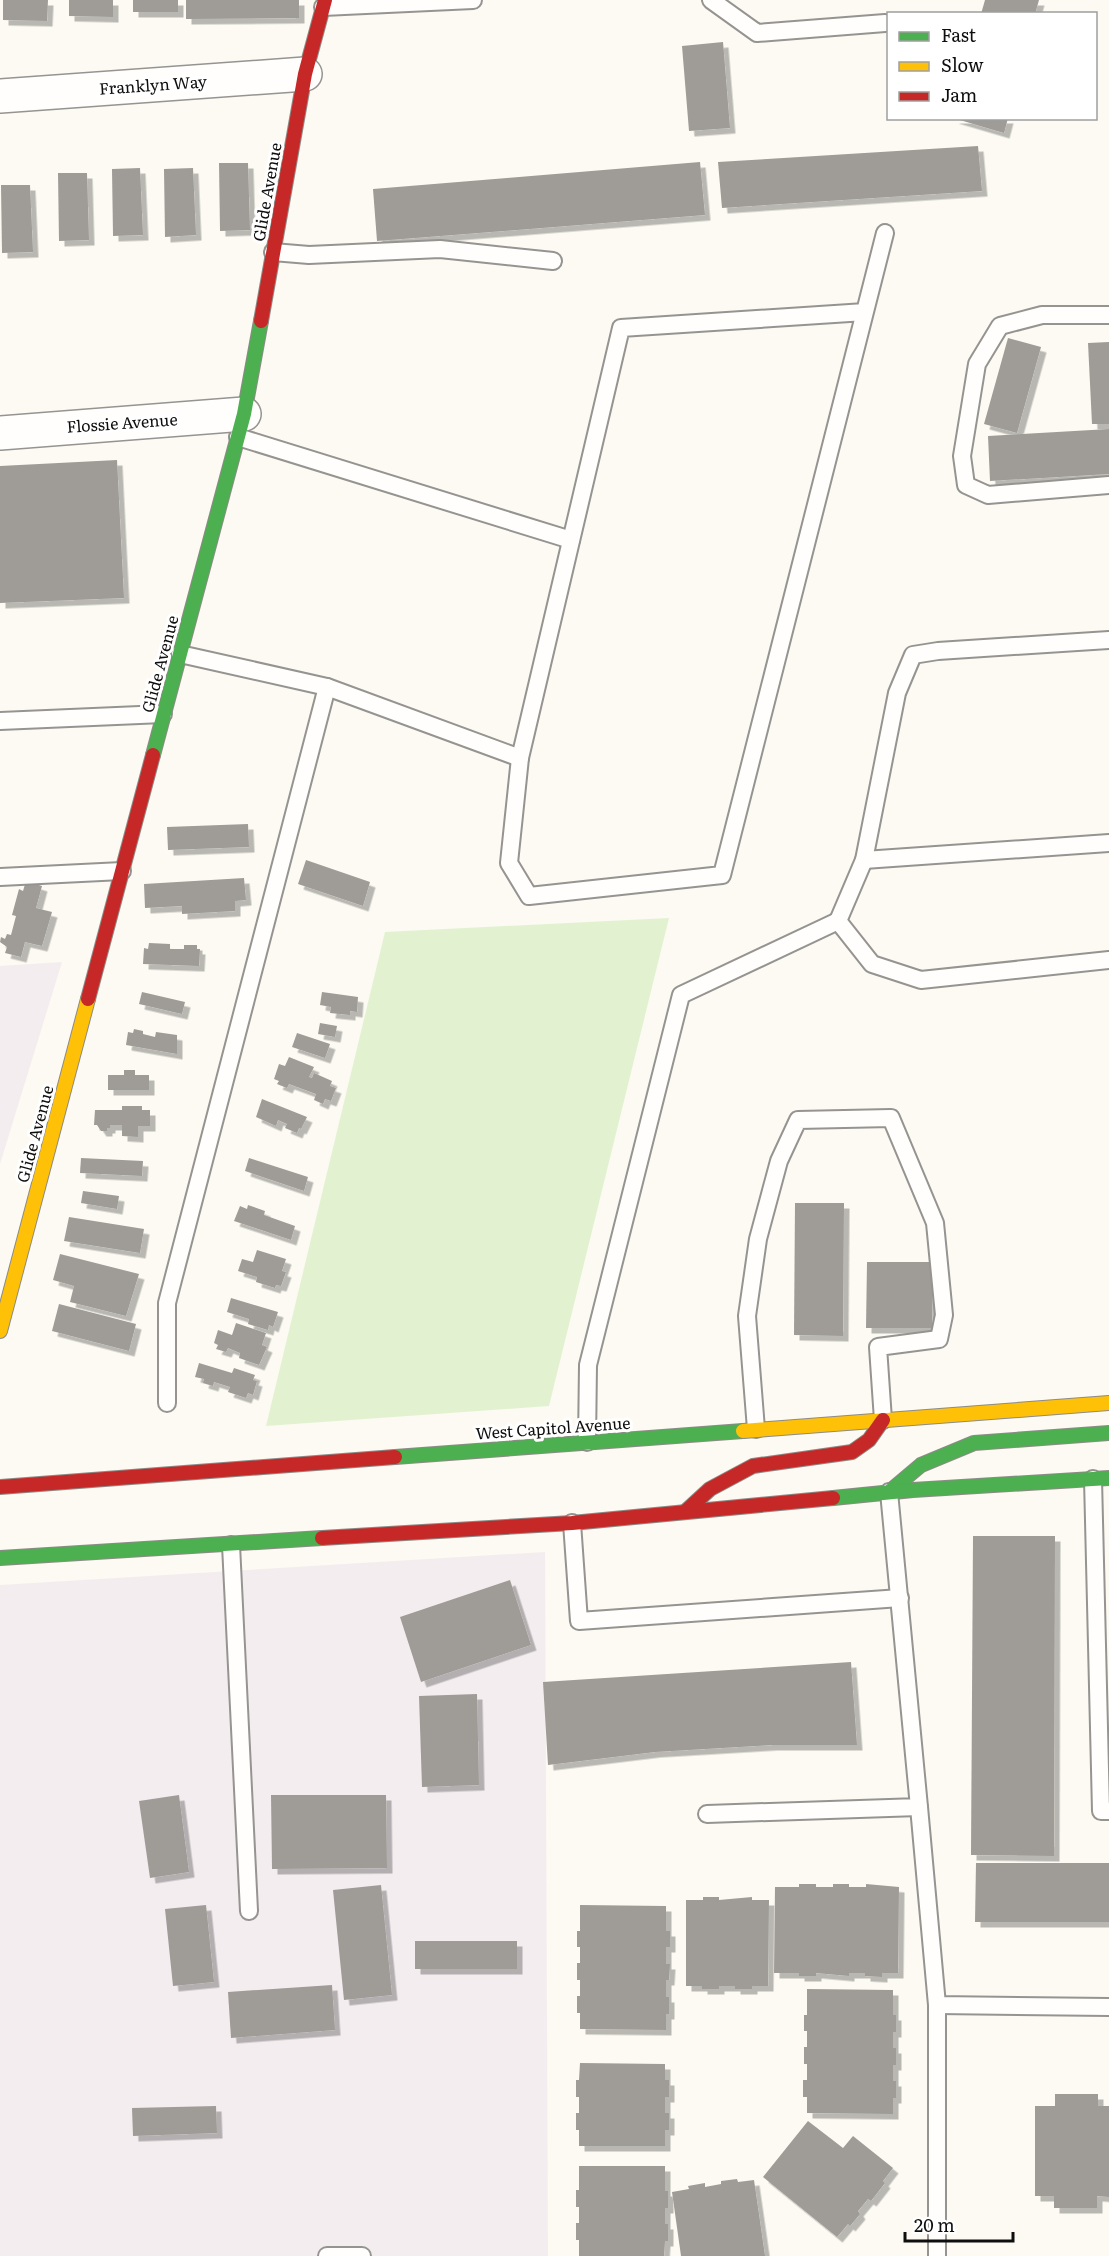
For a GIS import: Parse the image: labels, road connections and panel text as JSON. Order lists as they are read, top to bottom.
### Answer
{
  "streets": {
    "main road": ["Glide Avenue", "West Capitol Avenue"],
    "street": ["Franklyn Way", "Flossie Avenue"]
  },
  "crossings": [
    ["Franklyn Way", "Glide Avenue"],
    ["Glide Avenue", "Flossie Avenue"]
  ],
  "legend": ["Fast", "Slow", "Jam"],
  "scale_bar": "20 m"
}
